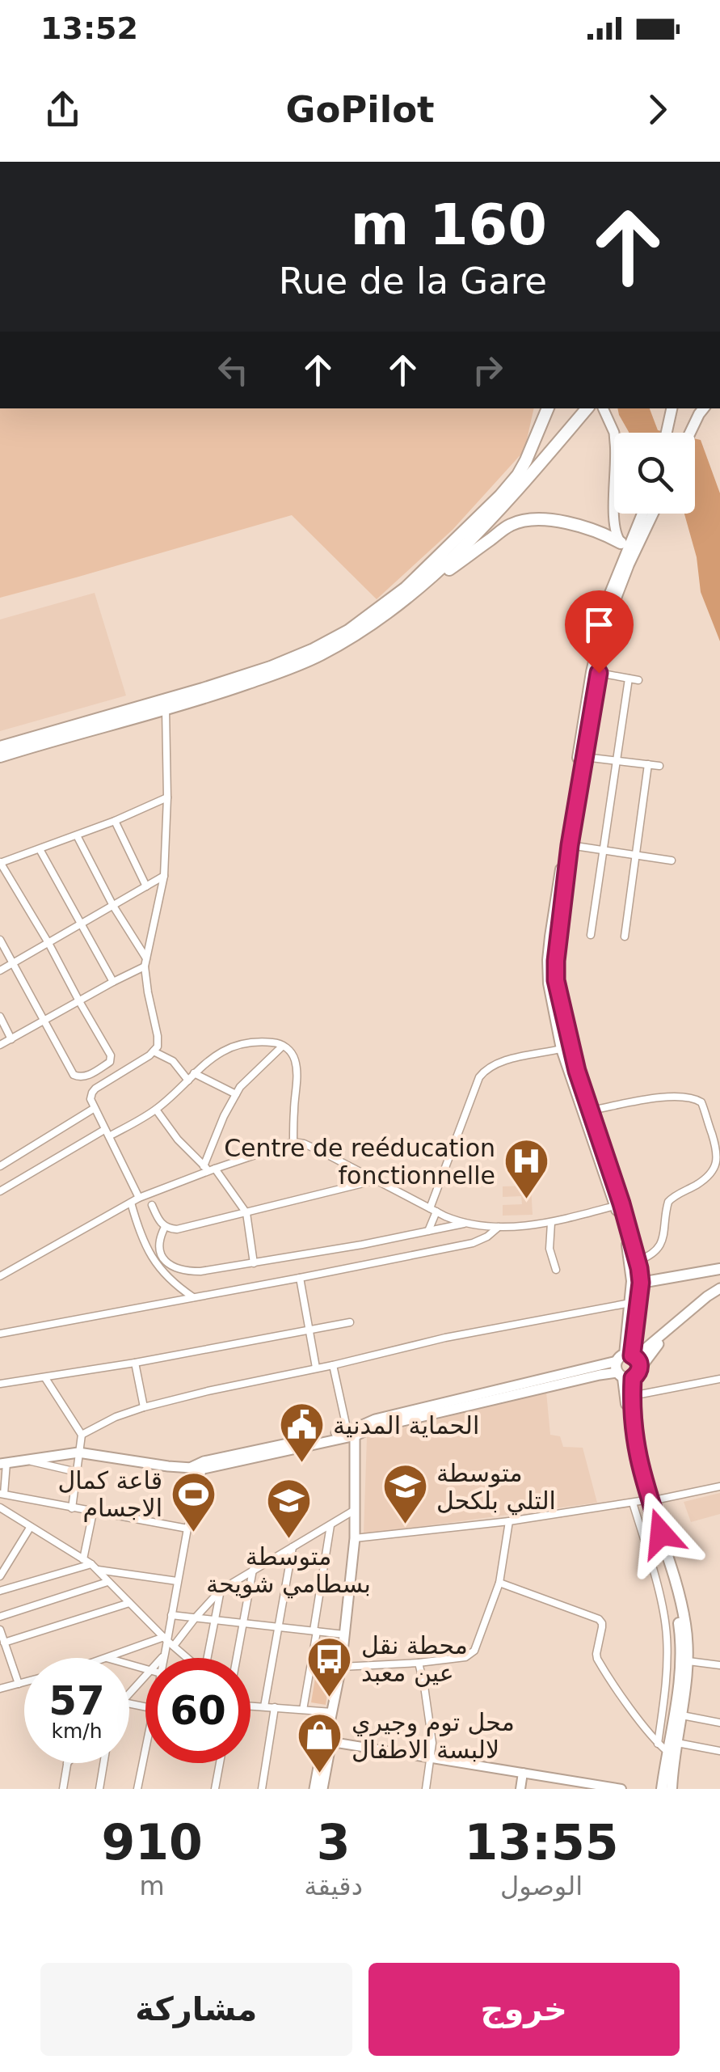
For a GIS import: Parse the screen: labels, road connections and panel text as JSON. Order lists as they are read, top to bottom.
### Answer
{
  "places": {
    "hospital": ["Centre de reéducation fonctionnelle"],
    "public building": ["الحماية المدنية"],
    "school or university": ["متوسطة التلي بلكحل", "متوسطة بسطامي شويحة"],
    "sports": ["قاعة كمال الاجسام"],
    "bus stop": ["محطة نقل عين معبد"],
    "shop": ["محل توم وجيري لالبسة الاطفال"]
  },
  "page": {
    "status": "13:52",
    "header": "GoPilot",
    "turn": ["160 m", "Rue de la Gare"],
    "speed": "57 km/h",
    "limit": "60",
    "eta": [
      "13:55",
      "الوصول",
      "3",
      "دقيقة",
      "910",
      "m"
    ],
    "buttons": ["خروج", "مشاركة"]
  }
}
